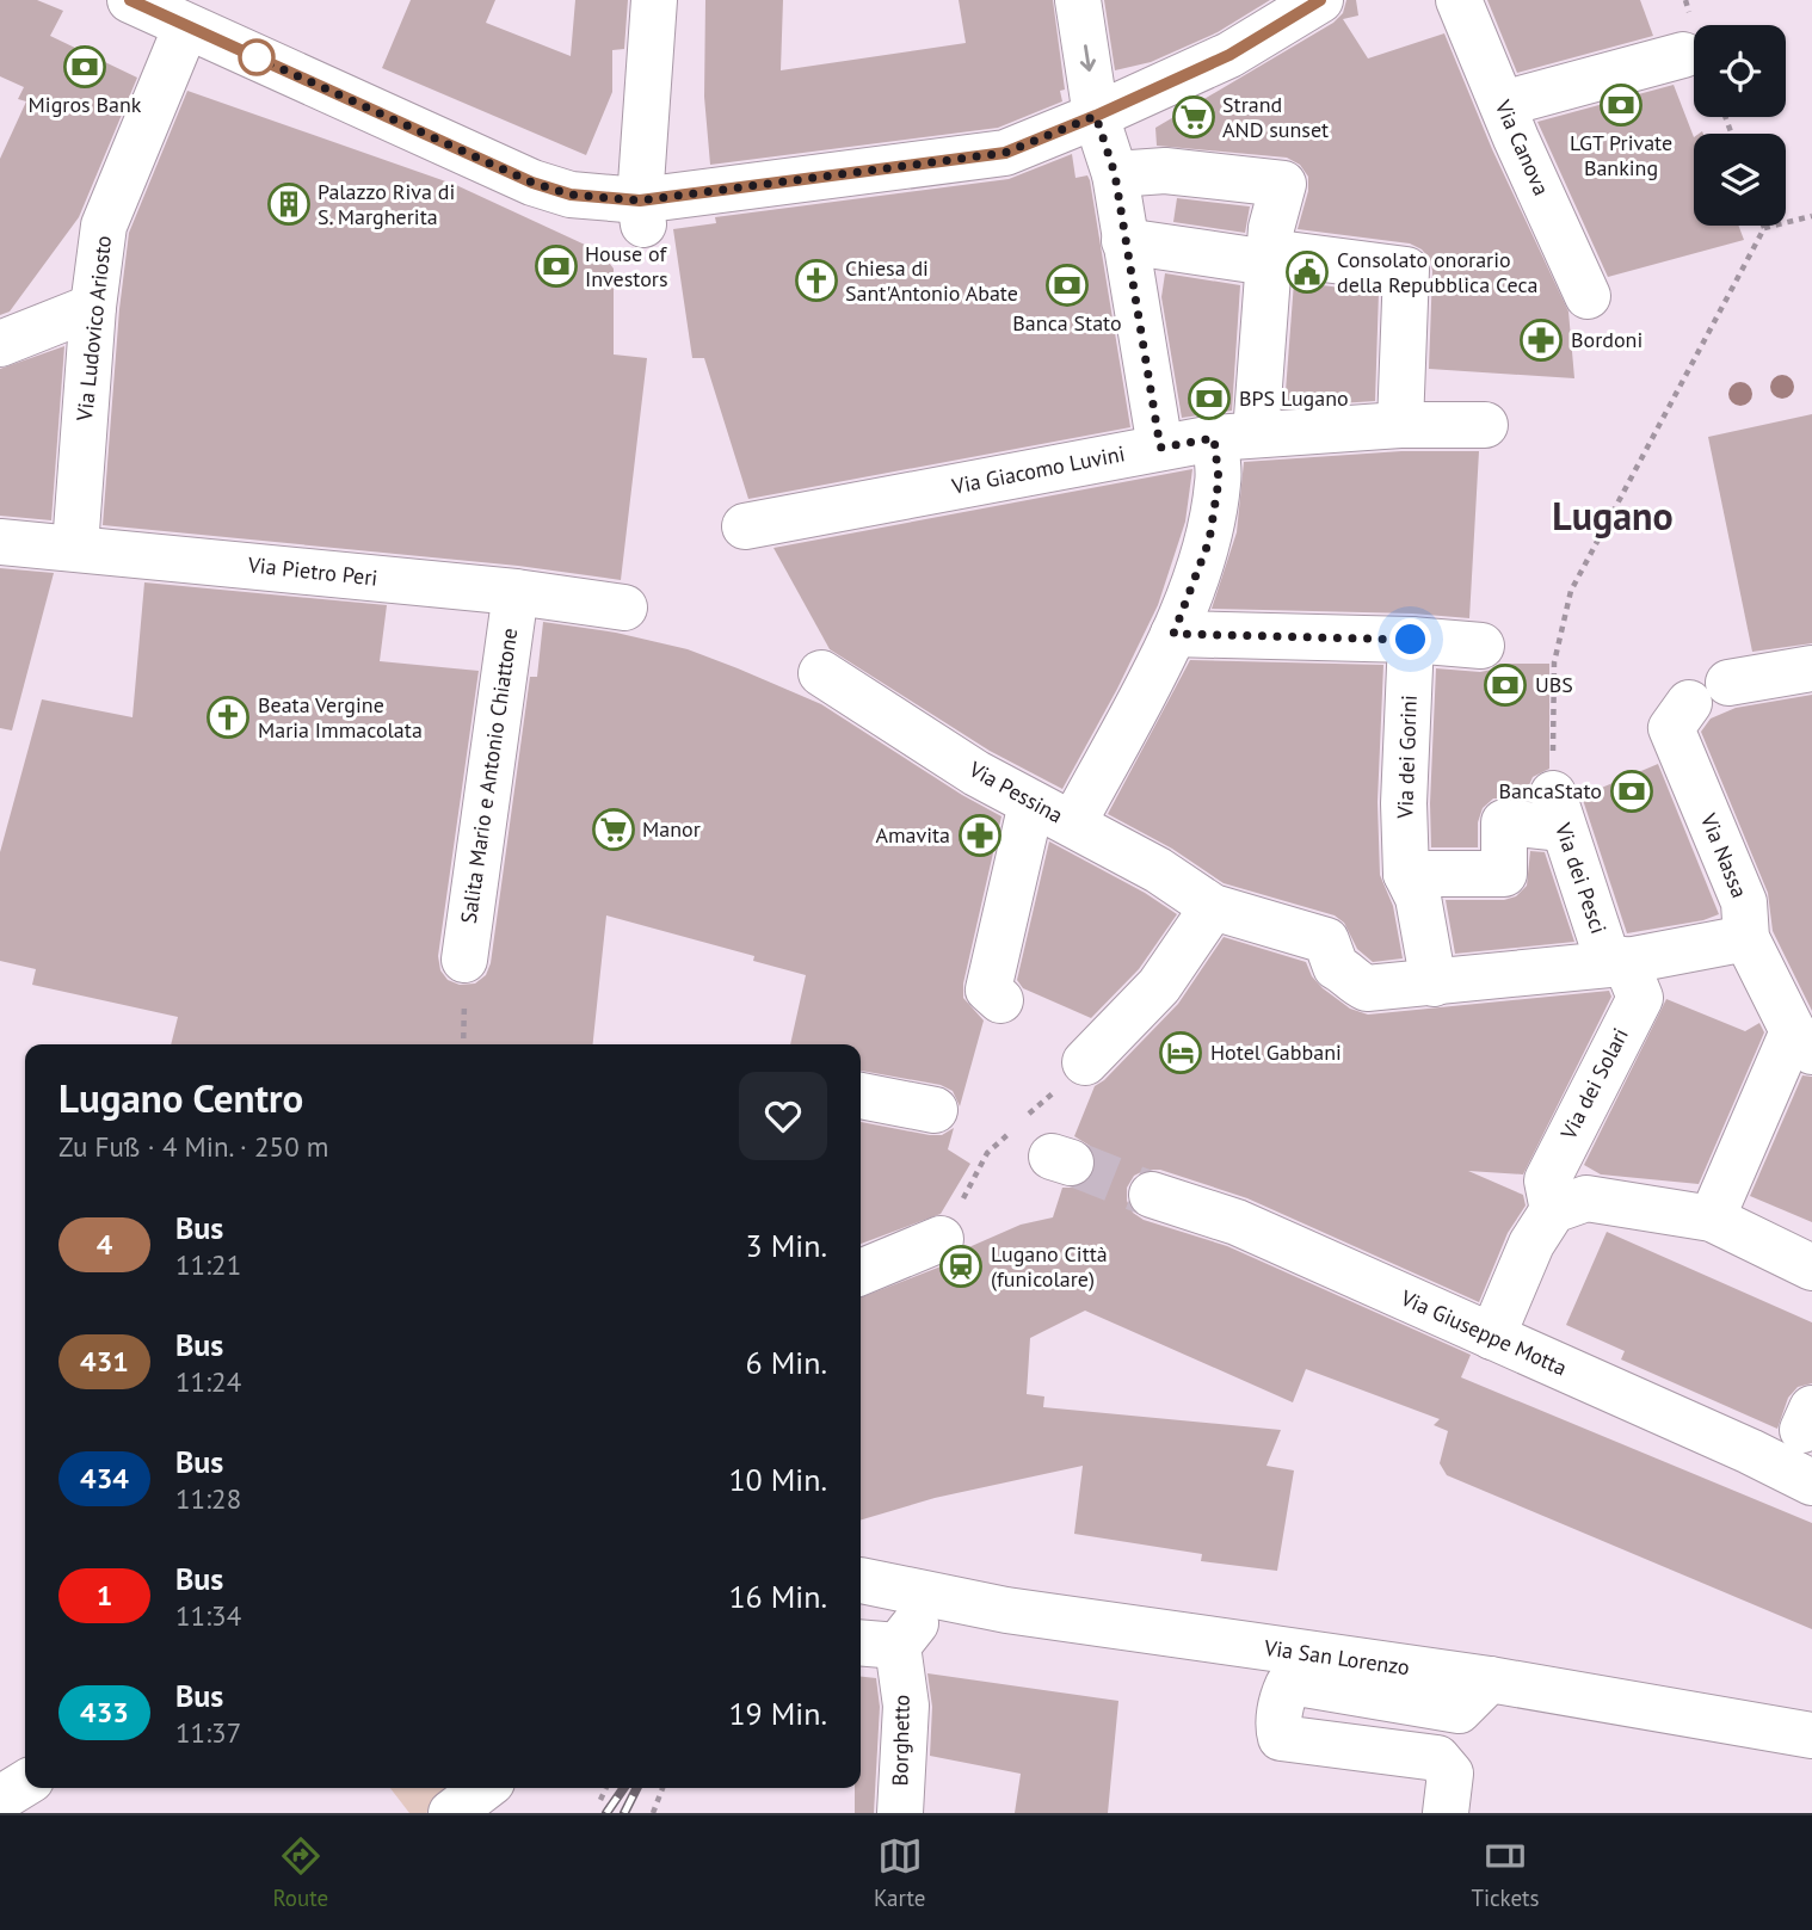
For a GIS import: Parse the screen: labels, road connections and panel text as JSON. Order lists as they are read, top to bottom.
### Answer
{
  "streets": {
    "street": [
      "Via Canova",
      "Via Ludovico Ariosto",
      "Via Giacomo Luvini",
      "Via Pietro Peri",
      "Via dei Gorini",
      "Salita Mario e Antonio Chiattone",
      "Via Pessina",
      "Via Nassa",
      "Via dei Pesci",
      "Via dei Solari",
      "Via Giuseppe Motta",
      "Via San Lorenzo",
      "Borghetto"
    ]
  },
  "crossings": [
    ["Via Ludovico Ariosto", "Via Pietro Peri"],
    ["Via Pietro Peri", "Salita Mario e Antonio Chiattone"],
    ["Via dei Gorini", "Via Pessina"],
    ["Via Pessina", "Via Nassa"],
    ["Via Pessina", "Via dei Pesci"],
    ["Via Pessina", "Via dei Solari"],
    ["Via dei Pesci", "Via dei Solari"]
  ],
  "districts": ["Lugano"],
  "places": {
    "bank": [
      "Migros Bank",
      "LGT Private Banking",
      "House of Investors",
      "Banca Stato",
      "BPS Lugano",
      "UBS",
      "BancaStato"
    ],
    "supermarket": ["Strand AND sunset", "Manor"],
    "building": ["Palazzo Riva di S. Margherita"],
    "public building": ["Consolato onorario della Repubblica Ceca"],
    "church": ["Chiesa di Sant'Antonio Abate", "Beata Vergine Maria Immacolata"],
    "pharmacy": ["Bordoni", "Amavita"],
    "hotel": ["Hotel Gabbani"],
    "station": ["Lugano Città (funicolare)"]
  },
  "lines": ["bus line 4"],
  "page": {
    "heading": ["Lugano Centro", "Zu Fuß · 4 Min. · 250 m"],
    "list": [
      {
        "mark": "4",
        "name": "Bus",
        "note": "11:21",
        "value": "3 Min."
      },
      {
        "mark": "431",
        "name": "Bus",
        "note": "11:24",
        "value": "6 Min."
      },
      {
        "mark": "434",
        "name": "Bus",
        "note": "11:28",
        "value": "10 Min."
      },
      {
        "mark": "1",
        "name": "Bus",
        "note": "11:34",
        "value": "16 Min."
      },
      {
        "mark": "433",
        "name": "Bus",
        "note": "11:37",
        "value": "19 Min."
      }
    ],
    "tabs": ["Route", "Karte", "Tickets"]
  }
}
